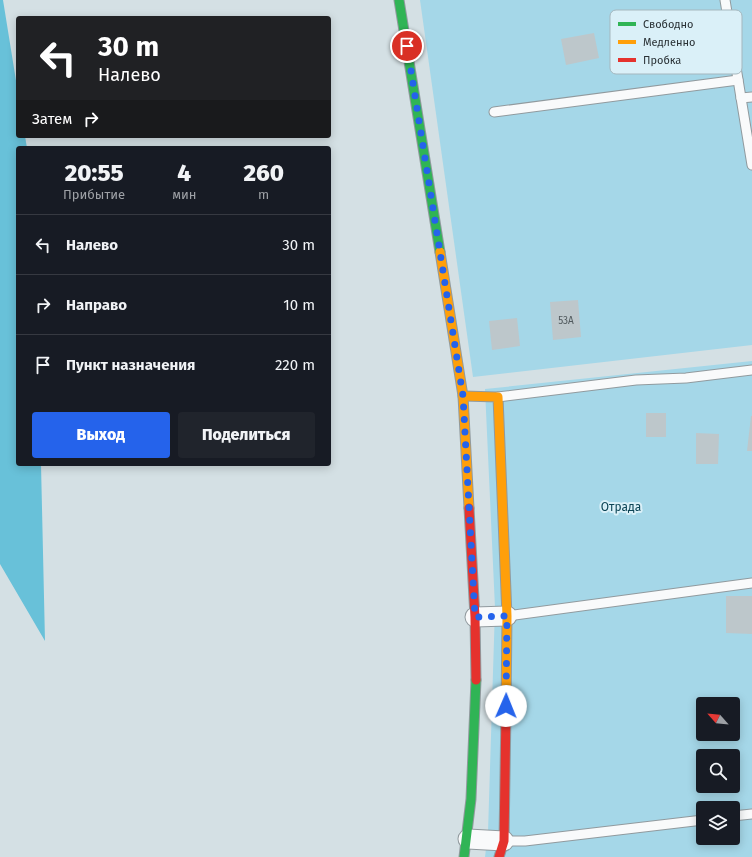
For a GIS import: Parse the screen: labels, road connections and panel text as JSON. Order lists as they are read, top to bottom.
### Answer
{
  "parks": ["Отрада"],
  "house_numbers": ["53А"],
  "legend": ["Свободно", "Медленно", "Пробка"],
  "north": "top left",
  "page": {
    "turn": ["30 m", "Налево"],
    "then": "Затем",
    "eta": [
      "20:55",
      "Прибытие",
      "4",
      "мин",
      "260",
      "m"
    ],
    "list": [
      {
        "name": "Налево",
        "value": "30 m"
      },
      {
        "name": "Направо",
        "value": "10 m"
      },
      {
        "name": "Пункт назначения",
        "value": "220 m"
      }
    ],
    "buttons": ["Выход", "Поделиться"]
  }
}
